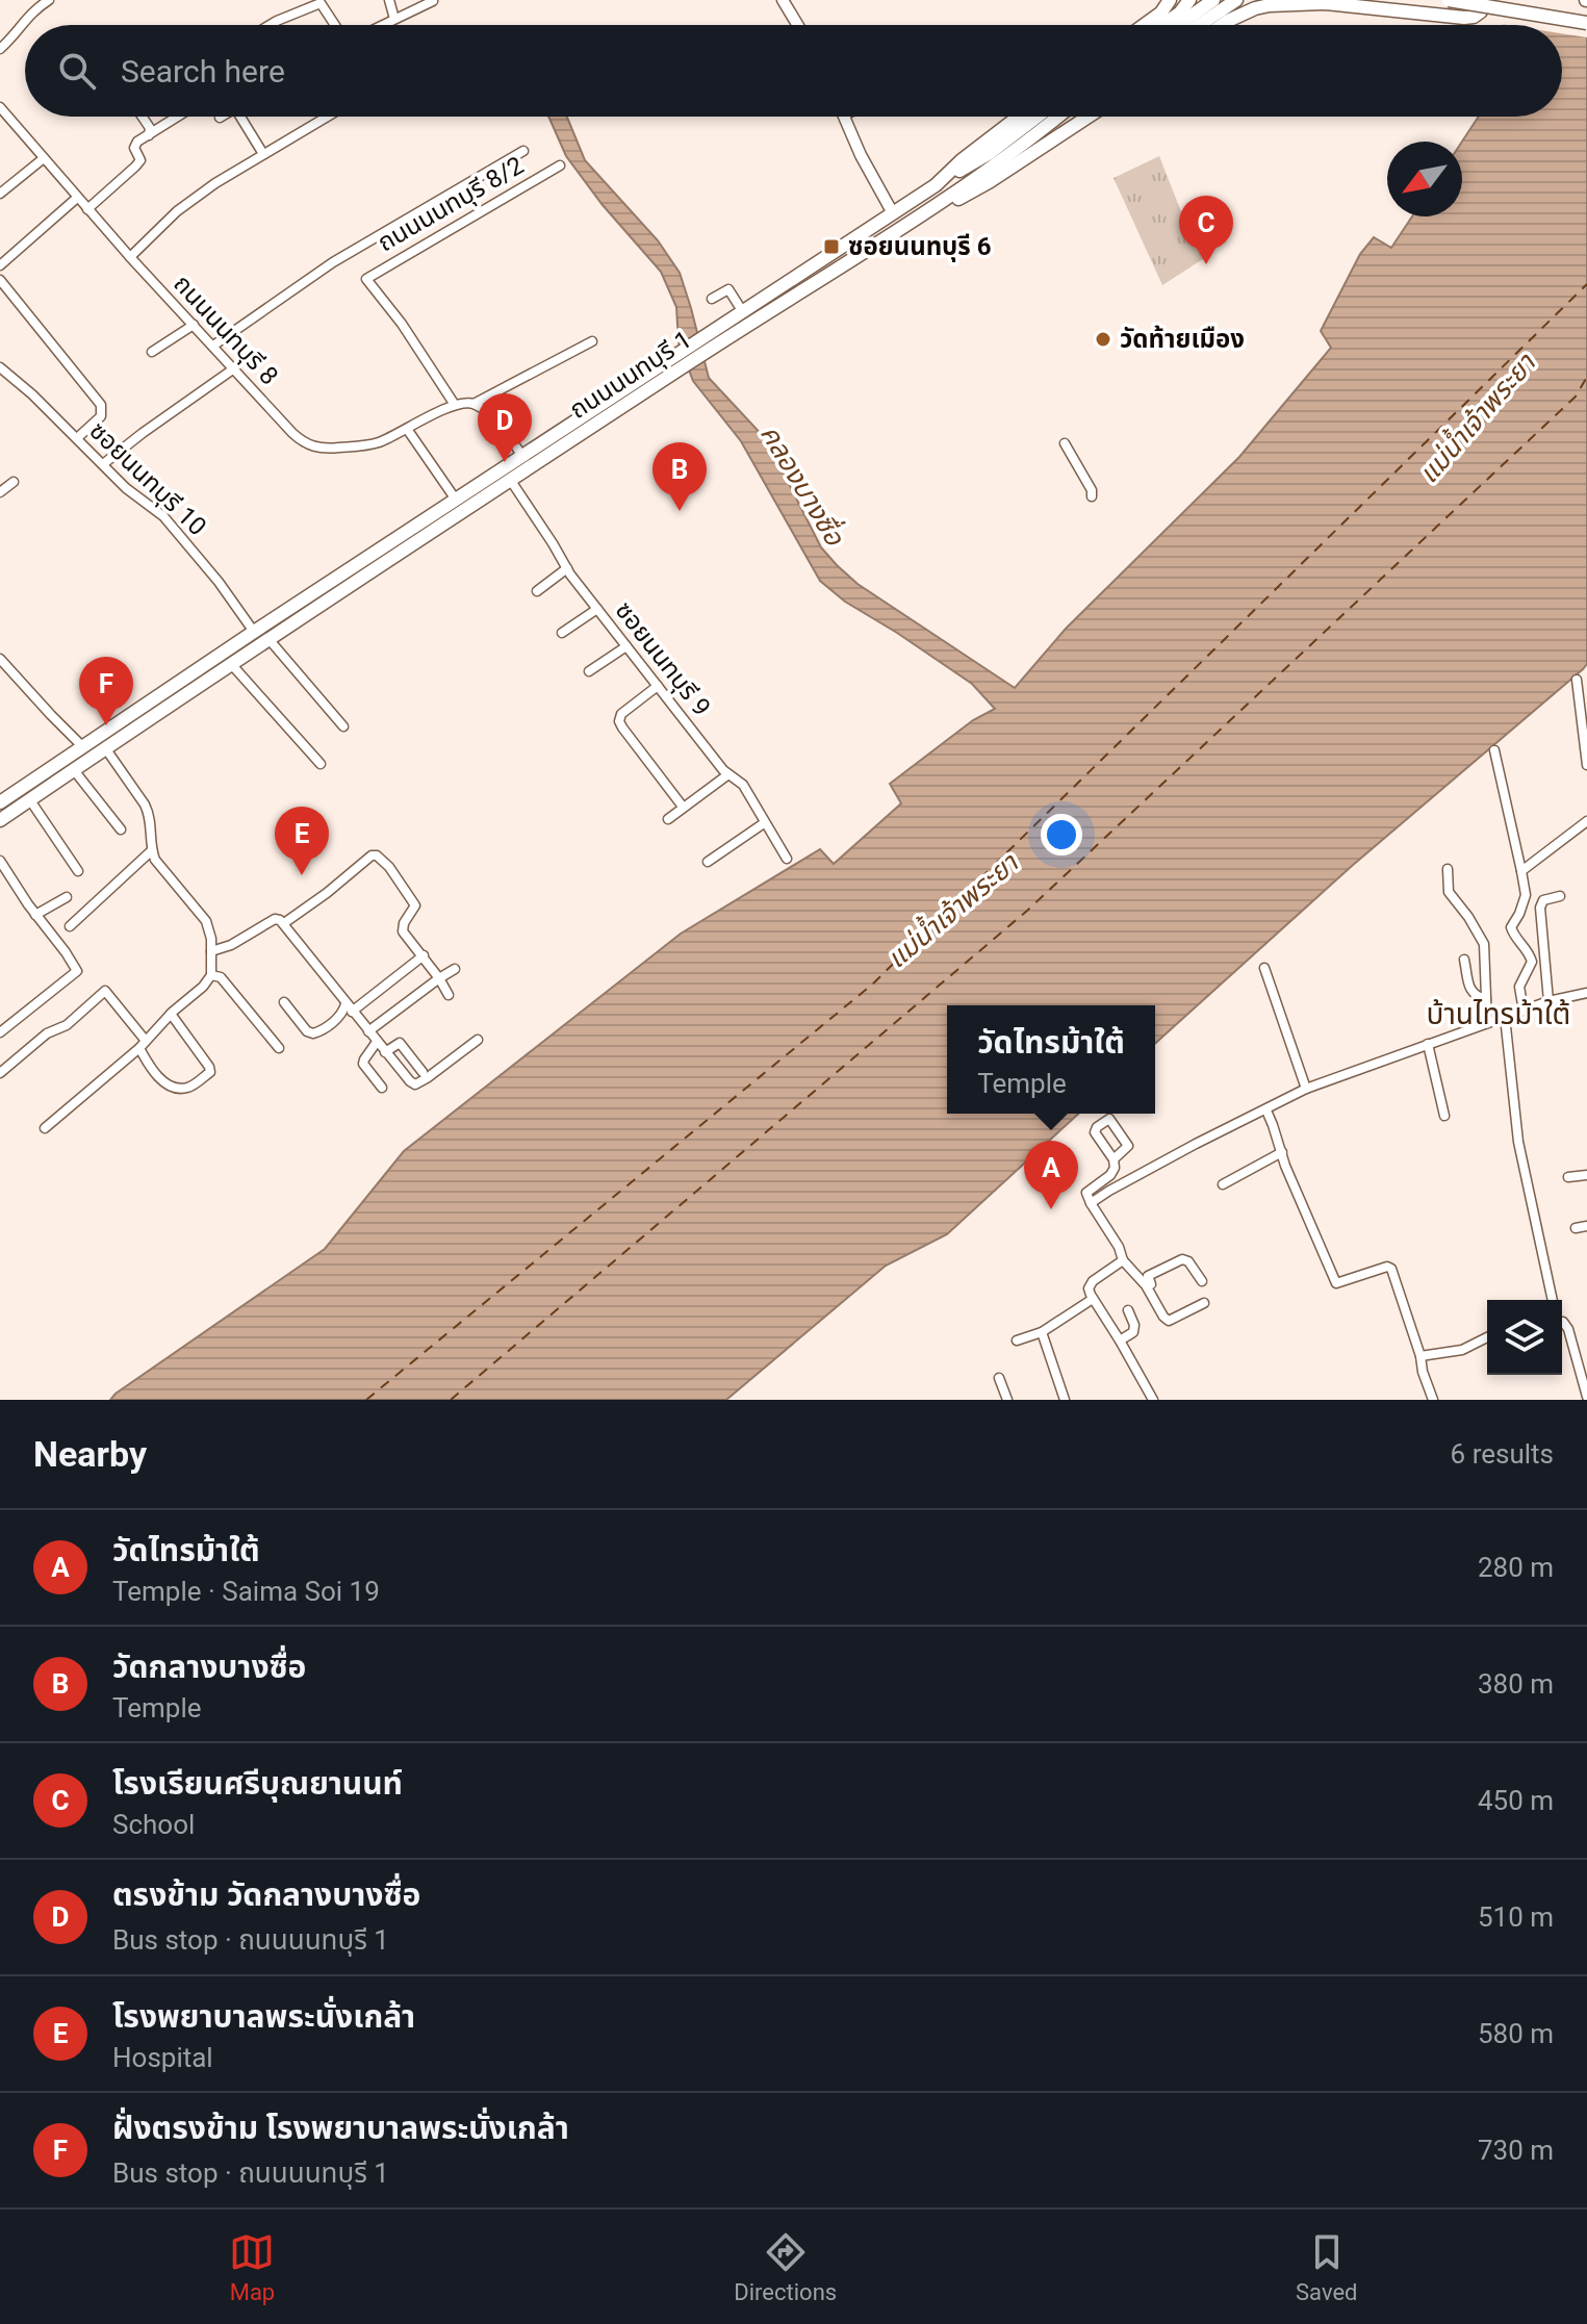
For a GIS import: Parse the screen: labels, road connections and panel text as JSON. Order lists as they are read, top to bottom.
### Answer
{
  "streets": {
    "main road": ["ถนนนนทบุรี 1"],
    "street": [
      "ถนนนนทบุรี 8/2",
      "ถนนนนทบุรี 8",
      "ซอยนนทบุรี 10",
      "ซอยนนทบุรี 9"
    ]
  },
  "crossings": [
    ["ถนนนนทบุรี 8/2", "ถนนนนทบุรี 8"],
    ["ถนนนนทบุรี 1", "ซอยนนทบุรี 10"],
    ["ถนนนนทบุรี 1", "ซอยนนทบุรี 9"]
  ],
  "districts": ["บ้านไทรม้าใต้"],
  "water": ["แม่น้ำเจ้าพระยา", "คลองบางซื่อ"],
  "places": {
    "transit": ["ซอยนนทบุรี 6"],
    "other": ["วัดท้ายเมือง"]
  },
  "north": "bottom left",
  "page": {
    "search": "Search here",
    "pins": [
      "C",
      "D",
      "B",
      "F",
      "E",
      "A"
    ],
    "popup": ["วัดไทรม้าใต้", "Temple"],
    "heading": ["Nearby", "6 results"],
    "list": [
      {
        "mark": "A",
        "name": "วัดไทรม้าใต้",
        "note": "Temple · Saima Soi 19",
        "value": "280 m"
      },
      {
        "mark": "B",
        "name": "วัดกลางบางซื่อ",
        "note": "Temple",
        "value": "380 m"
      },
      {
        "mark": "C",
        "name": "โรงเรียนศรีบุณยานนท์",
        "note": "School",
        "value": "450 m"
      },
      {
        "mark": "D",
        "name": "ตรงข้าม วัดกลางบางซื่อ",
        "note": "Bus stop · ถนนนนทบุรี 1",
        "value": "510 m"
      },
      {
        "mark": "E",
        "name": "โรงพยาบาลพระนั่งเกล้า",
        "note": "Hospital",
        "value": "580 m"
      },
      {
        "mark": "F",
        "name": "ฝั่งตรงข้าม โรงพยาบาลพระนั่งเกล้า",
        "note": "Bus stop · ถนนนนทบุรี 1",
        "value": "730 m"
      }
    ],
    "nav": ["Map", "Directions", "Saved"]
  }
}
